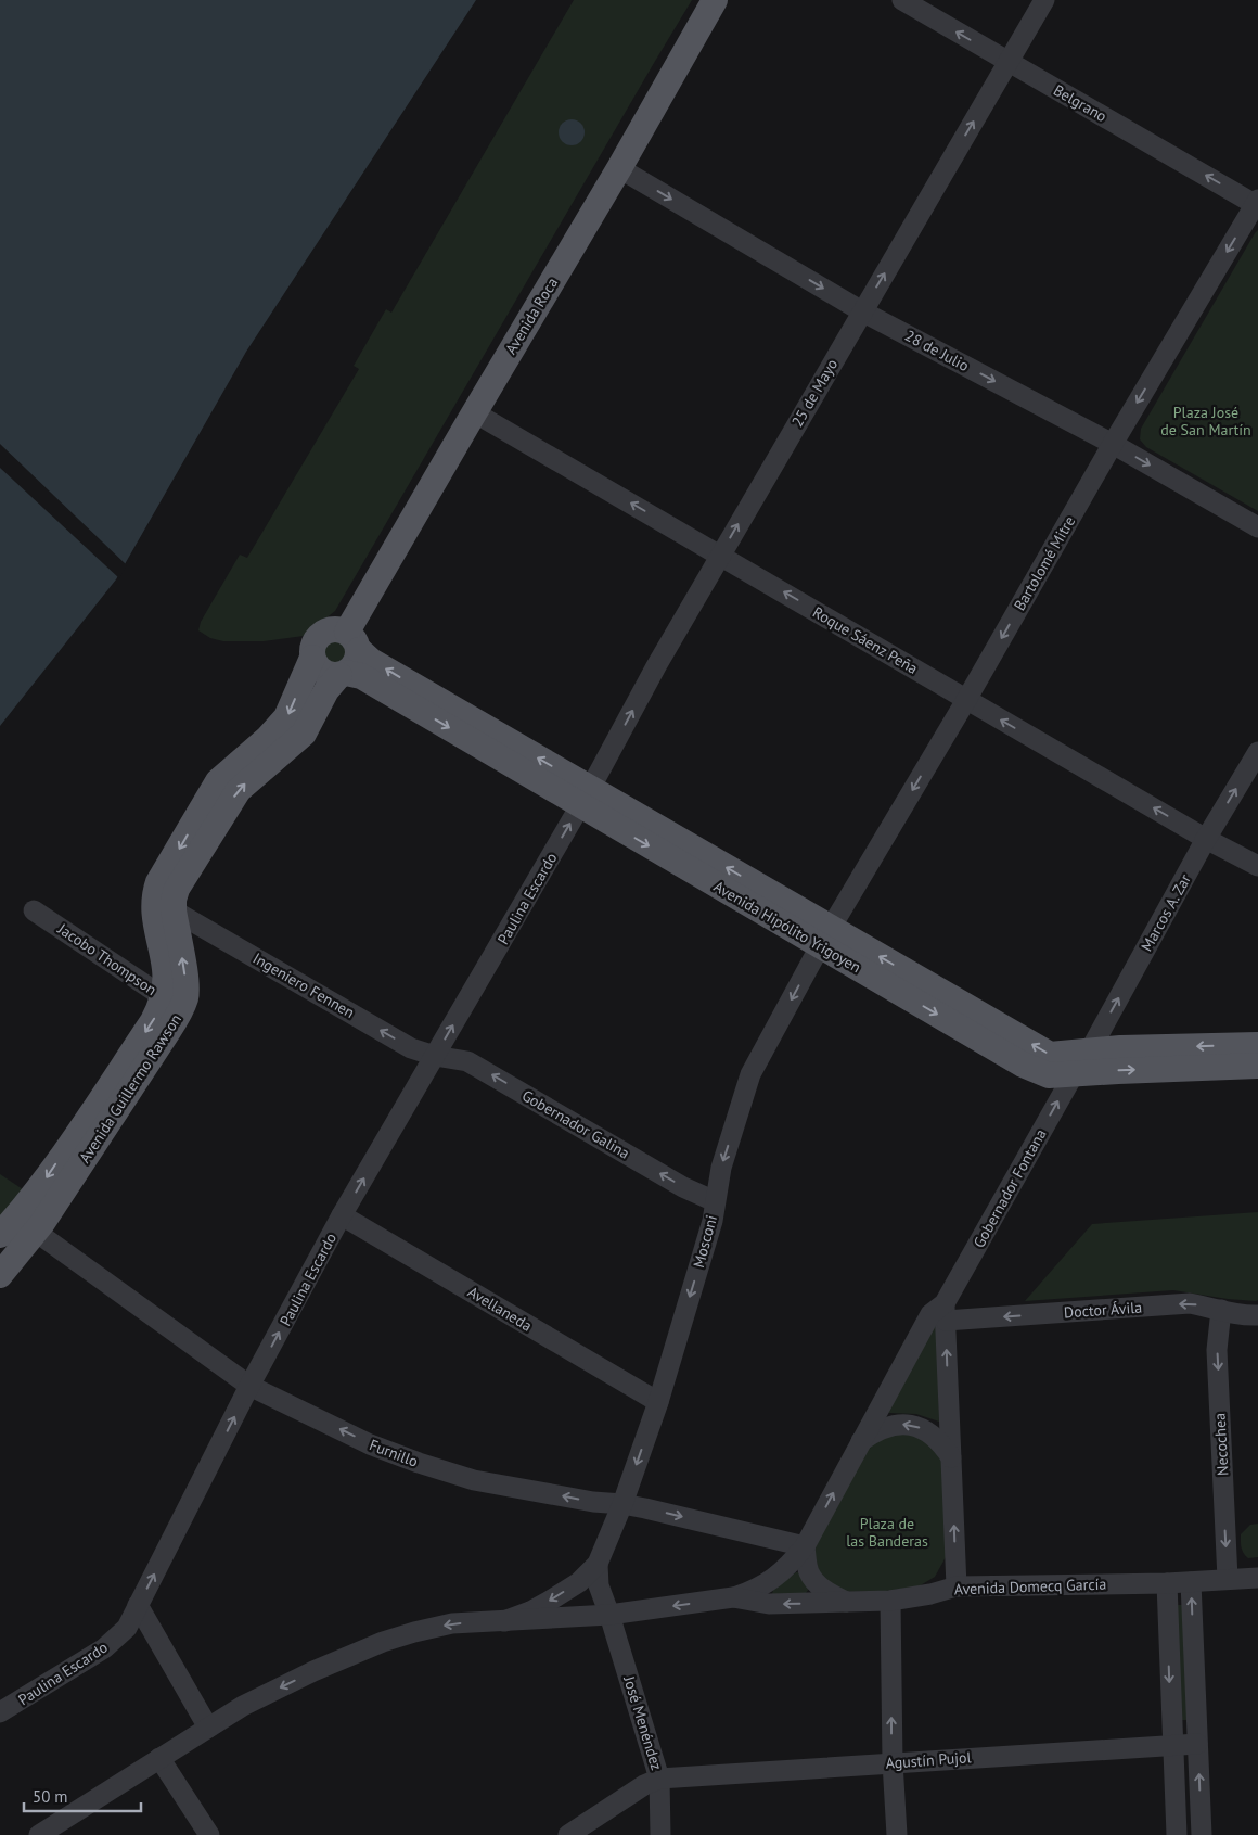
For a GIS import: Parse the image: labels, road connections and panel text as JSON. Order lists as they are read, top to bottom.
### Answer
{
  "streets": {
    "main road": ["Avenida Roca", "Avenida Hipólito Yrigoyen", "Avenida Guillermo Rawson"],
    "street": [
      "Belgrano",
      "28 de Julio",
      "25 de Mayo",
      "Bartolomé Mitre",
      "Roque Sáenz Peña",
      "Paulina Escardo",
      "Marcos A. Zar",
      "Jacobo Thompson",
      "Ingeniero Fennen",
      "Gobernador Galina",
      "Gobernador Fontana",
      "Mosconi",
      "Avellaneda",
      "Doctor Ávila",
      "Necochea",
      "Furnillo",
      "Avenida Domecq García",
      "José Menéndez",
      "Agustín Pujol"
    ]
  },
  "crossings": [
    ["Belgrano", "25 de Mayo"],
    ["Belgrano", "Bartolomé Mitre"],
    ["Avenida Roca", "28 de Julio"],
    ["Avenida Roca", "Roque Sáenz Peña"],
    ["Avenida Roca", "Avenida Hipólito Yrigoyen"],
    ["Avenida Roca", "Avenida Guillermo Rawson"],
    ["28 de Julio", "25 de Mayo"],
    ["28 de Julio", "Bartolomé Mitre"],
    ["25 de Mayo", "Roque Sáenz Peña"],
    ["25 de Mayo", "Paulina Escardo"],
    ["25 de Mayo", "Avenida Hipólito Yrigoyen"],
    ["Bartolomé Mitre", "Roque Sáenz Peña"],
    ["Bartolomé Mitre", "Avenida Hipólito Yrigoyen"],
    ["Bartolomé Mitre", "Mosconi"],
    ["Roque Sáenz Peña", "Marcos A. Zar"],
    ["Paulina Escardo", "Avenida Hipólito Yrigoyen"],
    ["Paulina Escardo", "Ingeniero Fennen"],
    ["Paulina Escardo", "Gobernador Galina"],
    ["Paulina Escardo", "Avellaneda"],
    ["Paulina Escardo", "Furnillo"],
    ["Marcos A. Zar", "Avenida Hipólito Yrigoyen"],
    ["Marcos A. Zar", "Gobernador Fontana"],
    ["Avenida Hipólito Yrigoyen", "Avenida Guillermo Rawson"],
    ["Avenida Hipólito Yrigoyen", "Gobernador Fontana"],
    ["Avenida Hipólito Yrigoyen", "Mosconi"],
    ["Jacobo Thompson", "Avenida Guillermo Rawson"],
    ["Ingeniero Fennen", "Avenida Guillermo Rawson"],
    ["Ingeniero Fennen", "Gobernador Galina"],
    ["Avenida Guillermo Rawson", "Furnillo"],
    ["Gobernador Galina", "Mosconi"],
    ["Gobernador Fontana", "Doctor Ávila"],
    ["Gobernador Fontana", "Furnillo"],
    ["Gobernador Fontana", "Avenida Domecq García"],
    ["Mosconi", "Avellaneda"],
    ["Mosconi", "Furnillo"],
    ["Mosconi", "Avenida Domecq García"],
    ["Mosconi", "José Menéndez"],
    ["Doctor Ávila", "Necochea"],
    ["Necochea", "Avenida Domecq García"],
    ["Furnillo", "Avenida Domecq García"],
    ["Avenida Domecq García", "José Menéndez"],
    ["José Menéndez", "Agustín Pujol"]
  ],
  "one_way": [
    "Belgrano",
    "28 de Julio",
    "25 de Mayo",
    "Bartolomé Mitre",
    "Roque Sáenz Peña",
    "Paulina Escardo",
    "Marcos A. Zar",
    "Ingeniero Fennen",
    "Gobernador Galina",
    "Gobernador Fontana",
    "Mosconi",
    "Doctor Ávila",
    "Necochea",
    "Avenida Domecq García"
  ],
  "parks": ["Plaza José de San Martín", "Plaza de las Banderas"],
  "scale_bar": "50 m"
}
